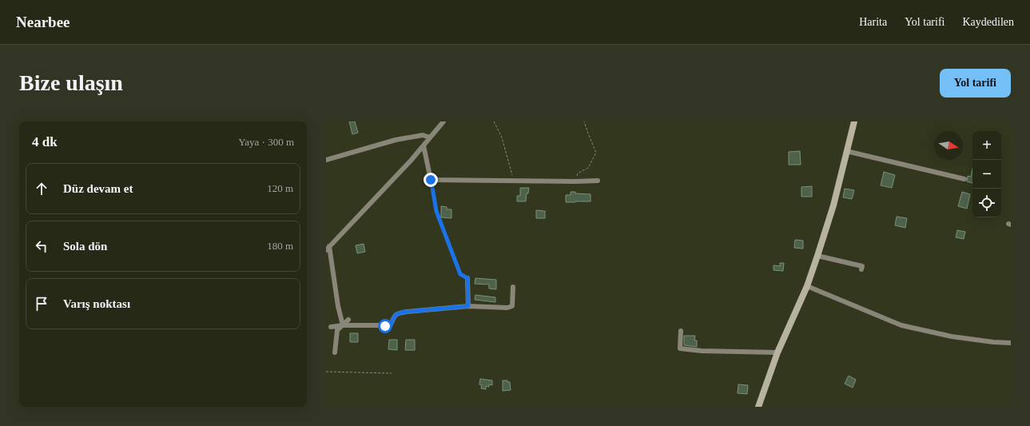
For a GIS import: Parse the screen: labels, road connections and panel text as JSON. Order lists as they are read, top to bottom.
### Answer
{
  "north": "right",
  "page": {
    "header": "Nearbee",
    "nav": ["Harita", "Yol tarifi", "Kaydedilen"],
    "buttons": "Yol tarifi",
    "title": "Bize ulaşın",
    "heading": ["4 dk", "Yaya · 300 m"],
    "map_buttons": ["+", "−"],
    "list": [
      ["Düz devam et", "120 m"],
      ["Sola dön", "180 m"],
      "Varış noktası"
    ]
  }
}
